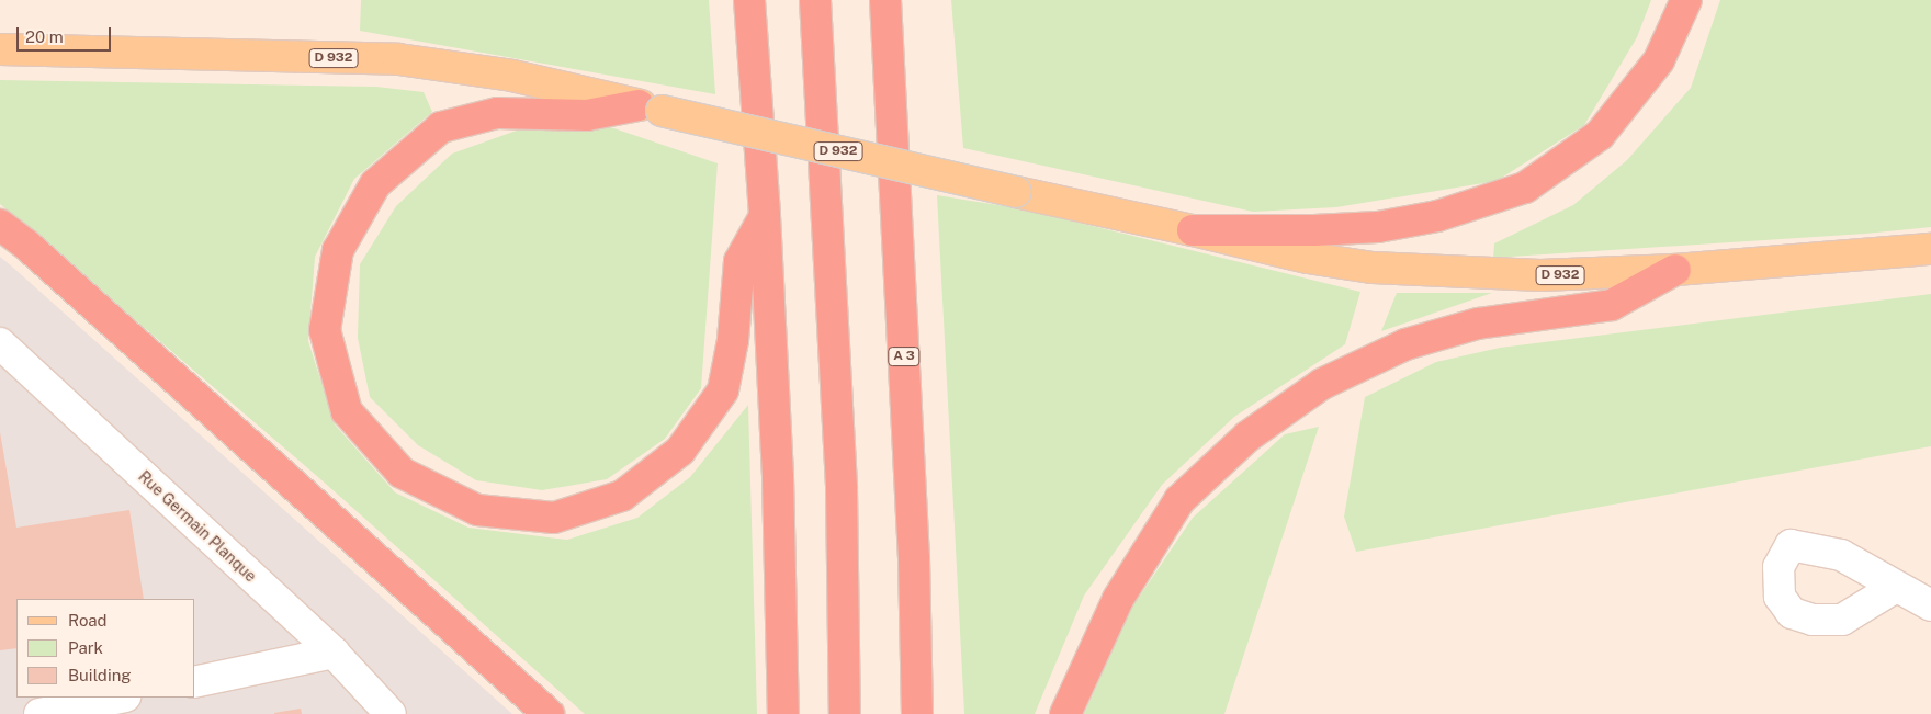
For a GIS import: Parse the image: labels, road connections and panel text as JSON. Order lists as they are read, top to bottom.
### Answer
{
  "streets": {
    "highway": ["A 3"],
    "main road": ["D 932"],
    "lane": ["Rue Germain Planque"]
  },
  "legend": ["Road", "Park", "Building"],
  "scale_bar": "20 m"
}
